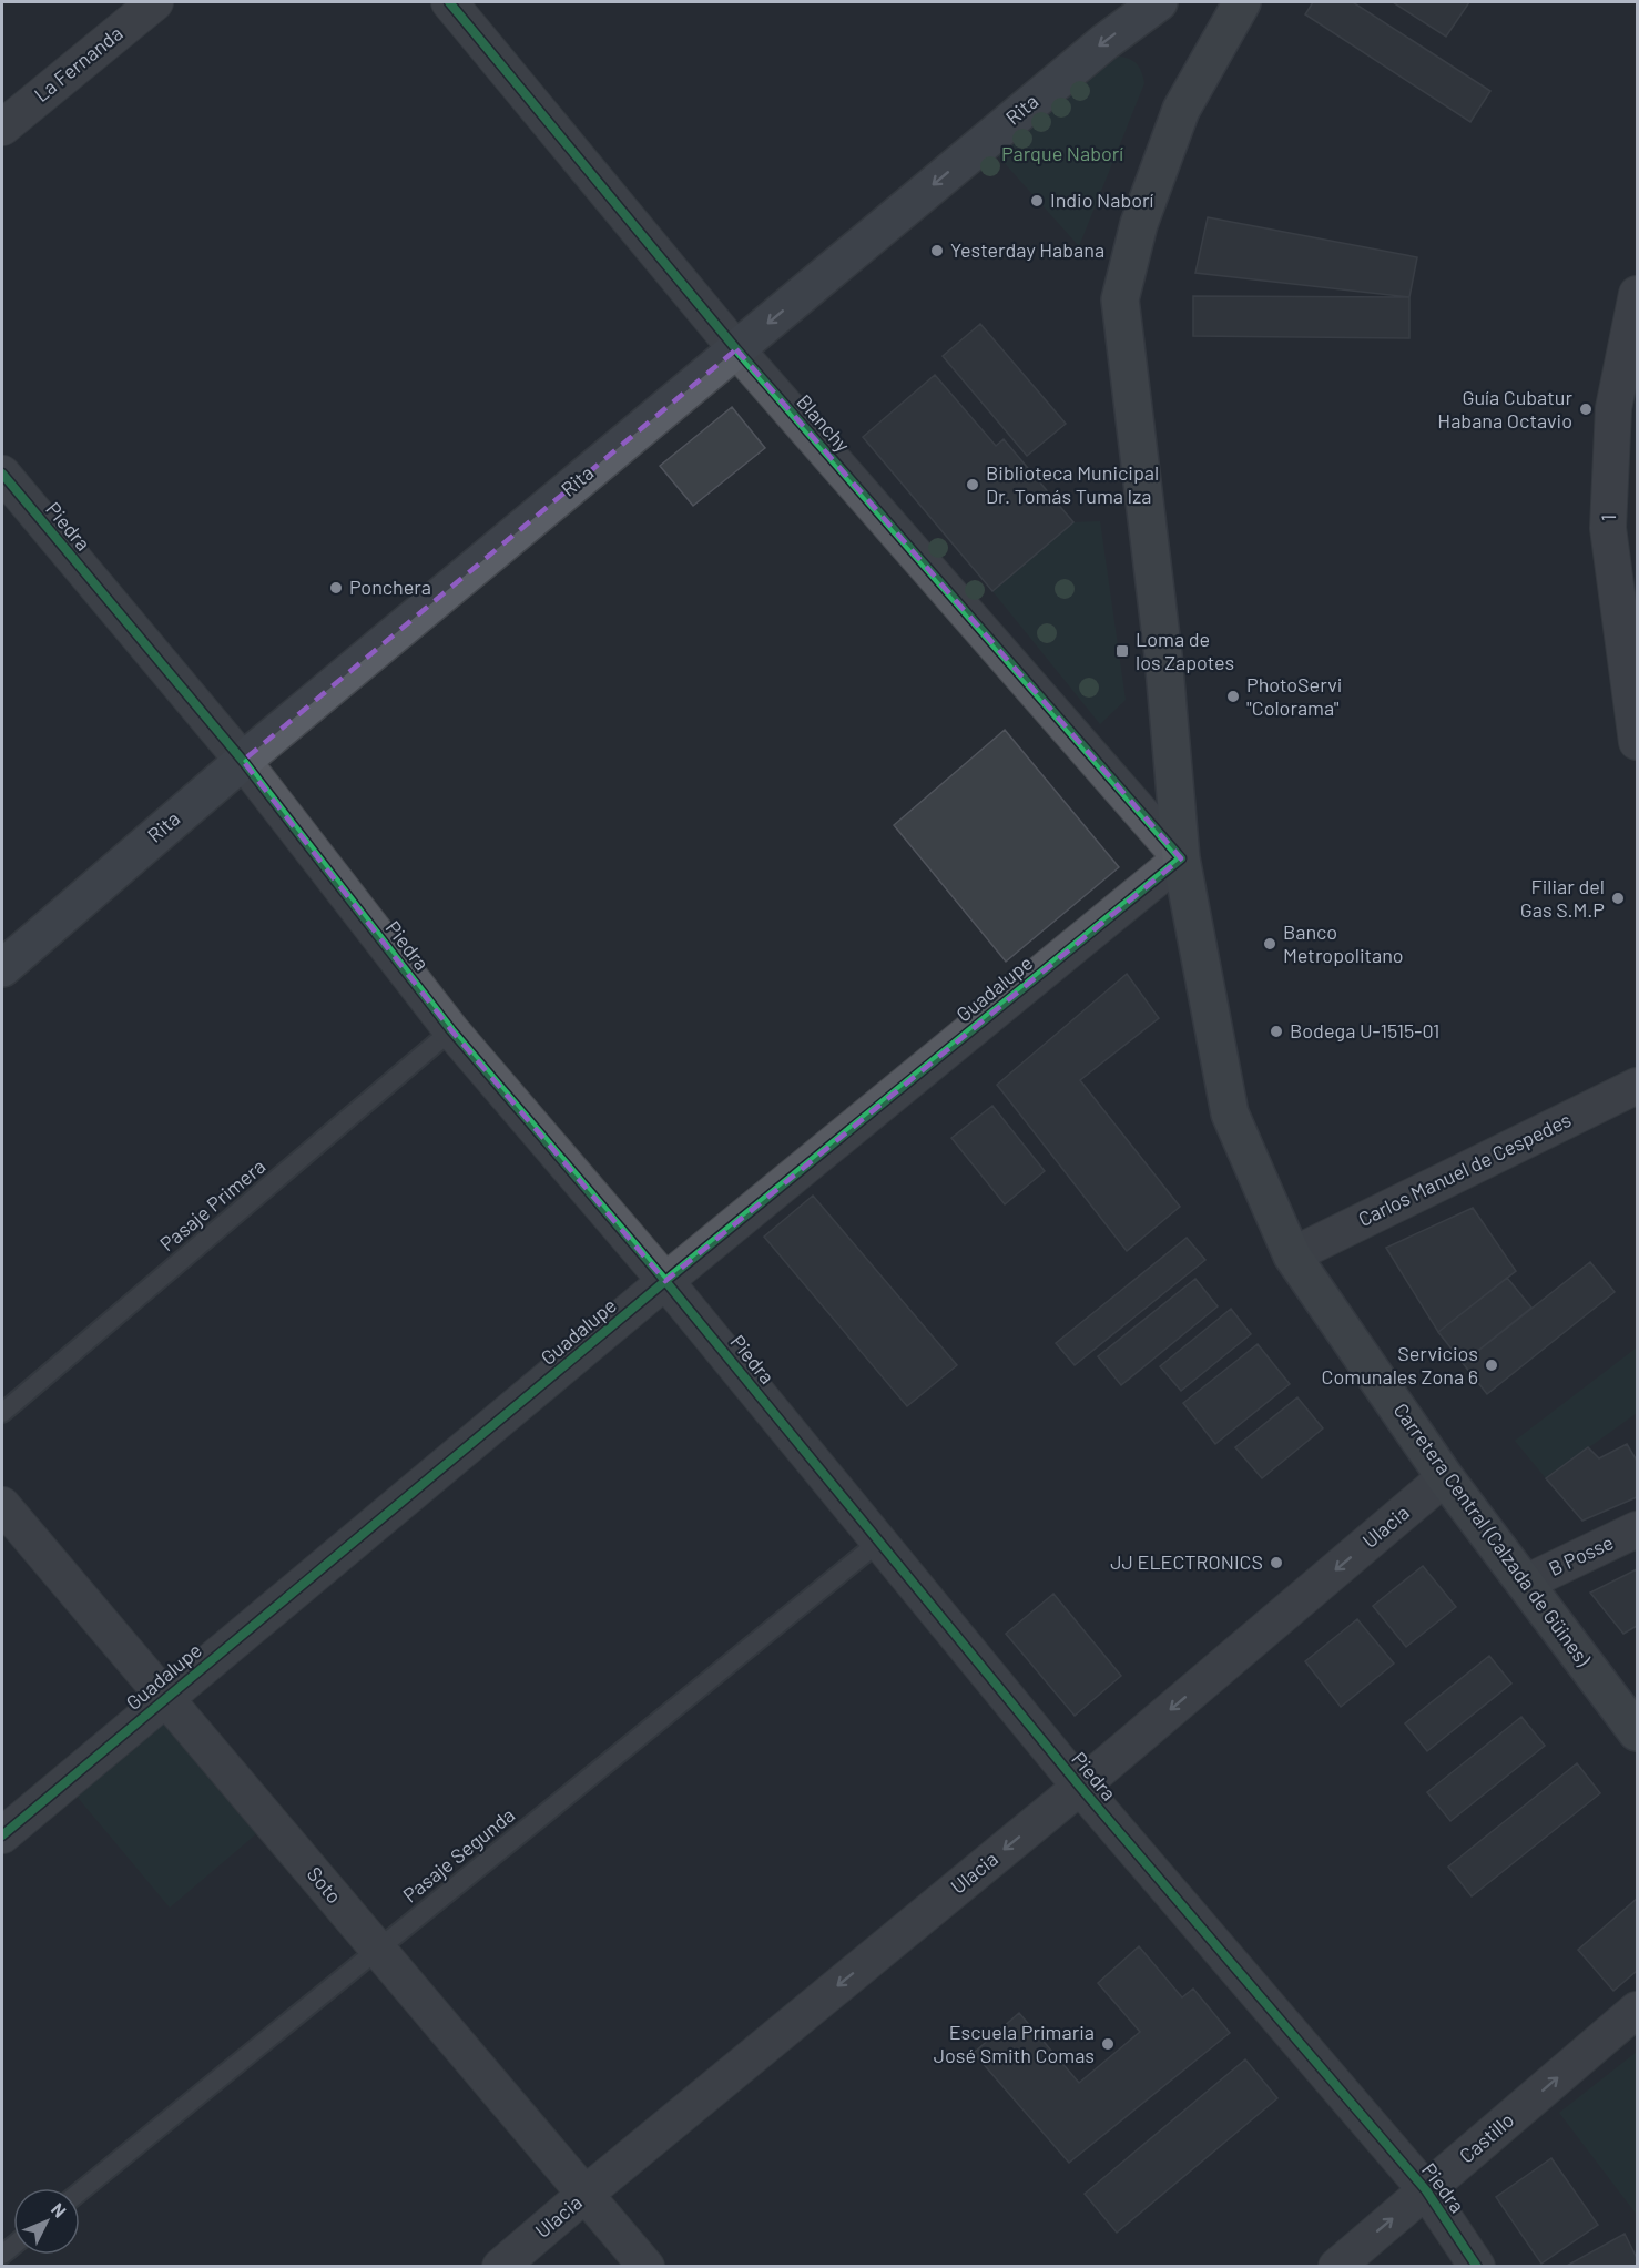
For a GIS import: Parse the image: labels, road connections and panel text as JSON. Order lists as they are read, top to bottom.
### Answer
{
  "streets": {
    "main road": ["Carretera Central (Calzada de Güines)"],
    "street": [
      "La Fernanda",
      "Rita",
      "Blanchy",
      "1",
      "Piedra",
      "Guadalupe",
      "Carlos Manuel de Cespedes",
      "Ulacia",
      "B Posse",
      "Soto",
      "Castillo"
    ],
    "lane": ["Pasaje Primera", "Pasaje Segunda"]
  },
  "crossings": [
    ["Rita", "Blanchy"],
    ["Rita", "Piedra"],
    ["Blanchy", "Guadalupe"],
    ["Blanchy", "Carretera Central (Calzada de Güines)"],
    ["Piedra", "Guadalupe"],
    ["Piedra", "Pasaje Primera"],
    ["Piedra", "Ulacia"],
    ["Piedra", "Pasaje Segunda"],
    ["Piedra", "Castillo"],
    ["Guadalupe", "Carretera Central (Calzada de Güines)"],
    ["Guadalupe", "Soto"],
    ["Carlos Manuel de Cespedes", "Carretera Central (Calzada de Güines)"],
    ["Ulacia", "Carretera Central (Calzada de Güines)"],
    ["Ulacia", "Soto"],
    ["Carretera Central (Calzada de Güines)", "B Posse"],
    ["Pasaje Segunda", "Soto"]
  ],
  "one_way": ["Rita", "Ulacia", "Castillo"],
  "parks": ["Parque Naborí"],
  "places": {
    "other": [
      "Indio Naborí",
      "Yesterday Habana",
      "Guía Cubatur Habana Octavio",
      "Biblioteca Municipal Dr. Tomás Tuma Iza",
      "Ponchera",
      "PhotoServi \"Colorama\"",
      "Filiar del Gas S.M.P",
      "Banco Metropolitano",
      "Bodega U-1515-01",
      "Servicios Comunales Zona 6",
      "JJ ELECTRONICS",
      "Escuela Primaria José Smith Comas"
    ],
    "transit": ["Loma de los Zapotes"]
  },
  "north": "top right"
}
